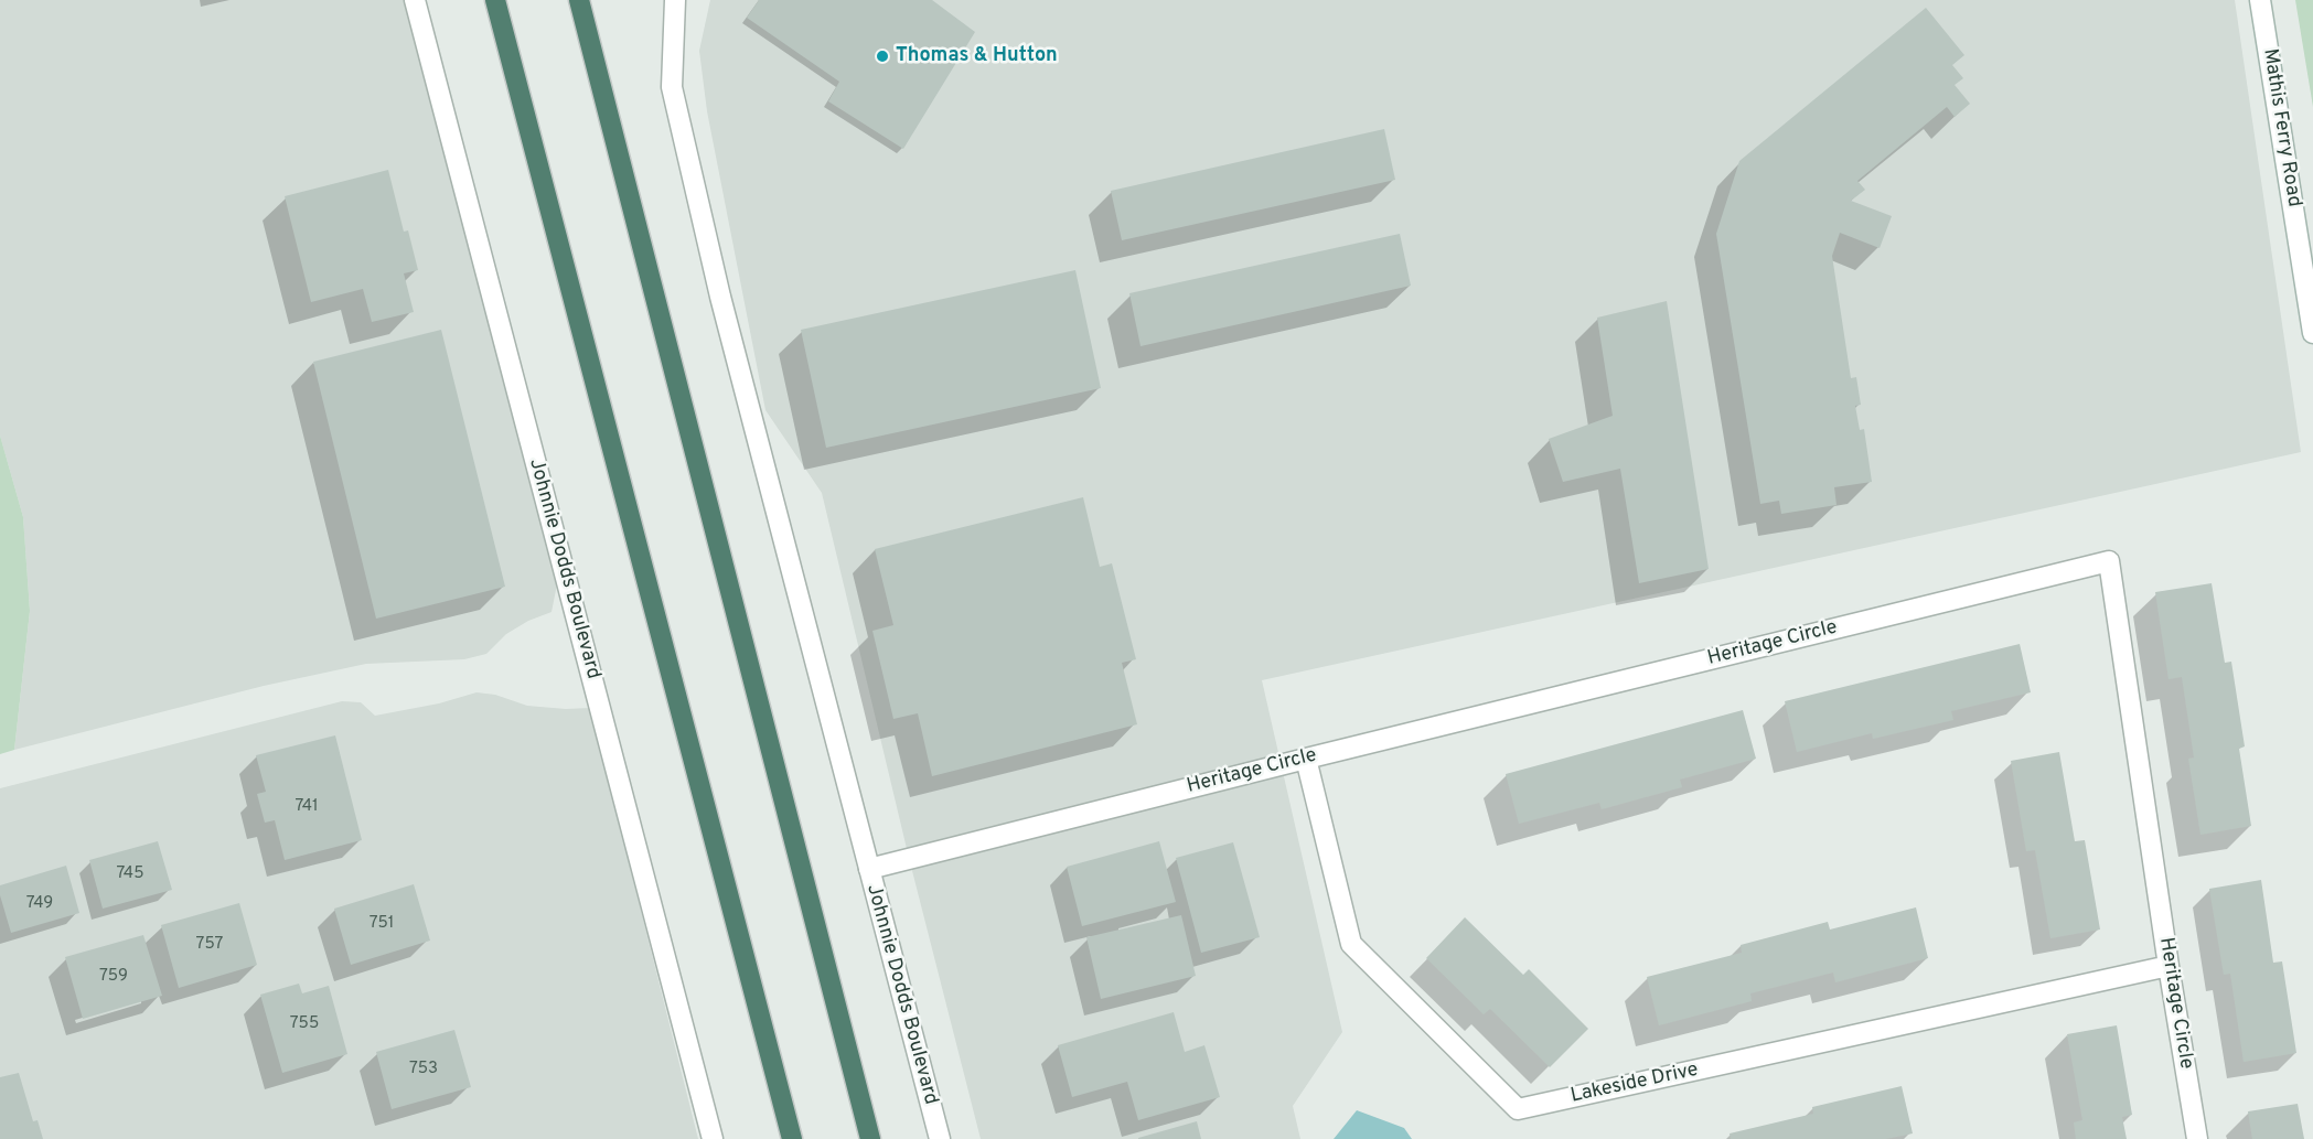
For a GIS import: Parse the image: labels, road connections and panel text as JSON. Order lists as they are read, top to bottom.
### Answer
{
  "streets": {
    "street": [
      "Mathis Ferry Road",
      "Johnnie Dodds Boulevard",
      "Heritage Circle",
      "Lakeside Drive"
    ]
  },
  "crossings": [
    ["Johnnie Dodds Boulevard", "Heritage Circle"],
    ["Heritage Circle", "Lakeside Drive"]
  ],
  "places": ["Thomas & Hutton"],
  "house_numbers": [
    "741",
    "745",
    "749",
    "751",
    "757",
    "759",
    "755",
    "753"
  ]
}
